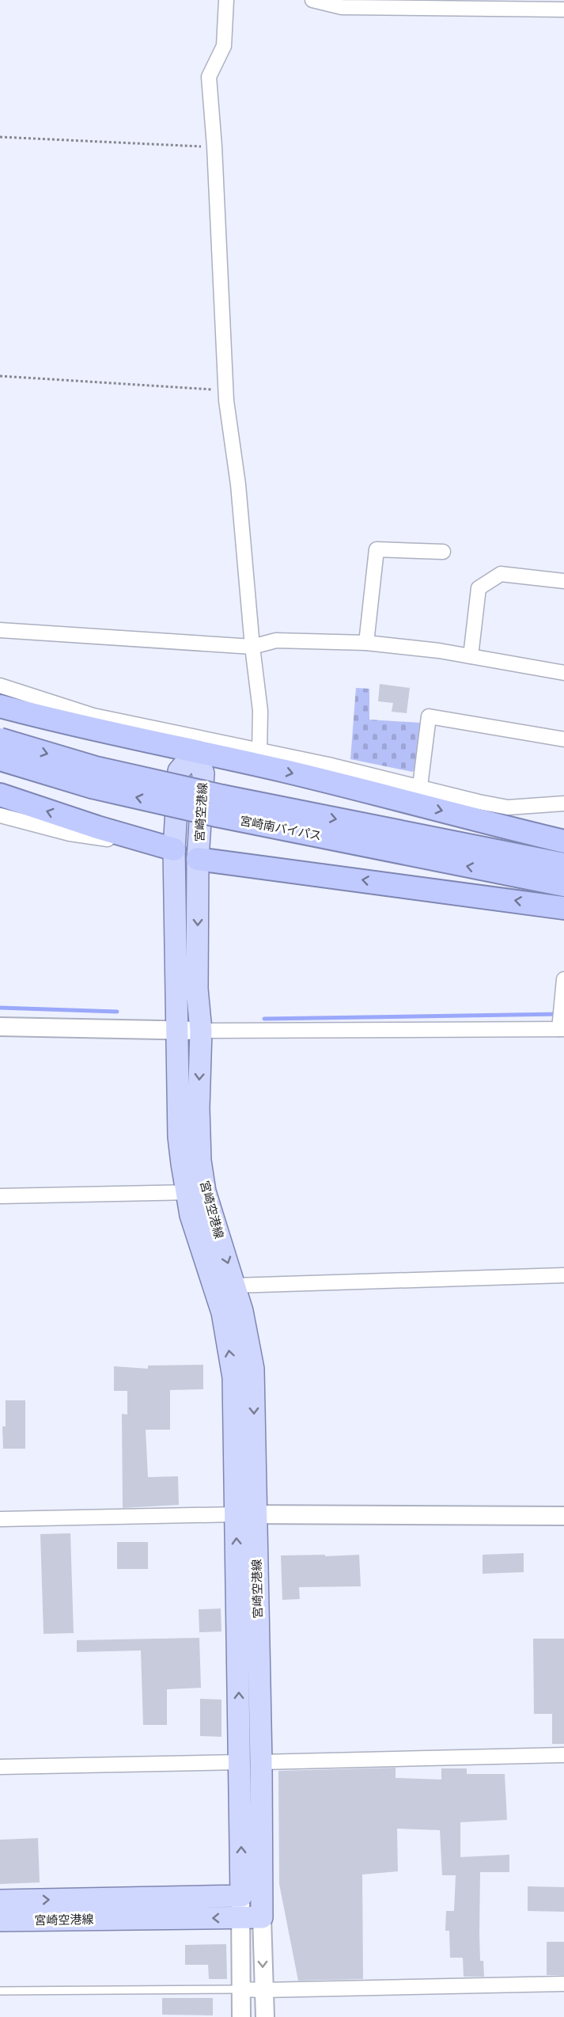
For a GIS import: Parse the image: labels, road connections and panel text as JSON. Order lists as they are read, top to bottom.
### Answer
{
  "streets": {
    "highway": ["宮崎南バイパス"],
    "main road": ["宮崎空港線"]
  }
}
